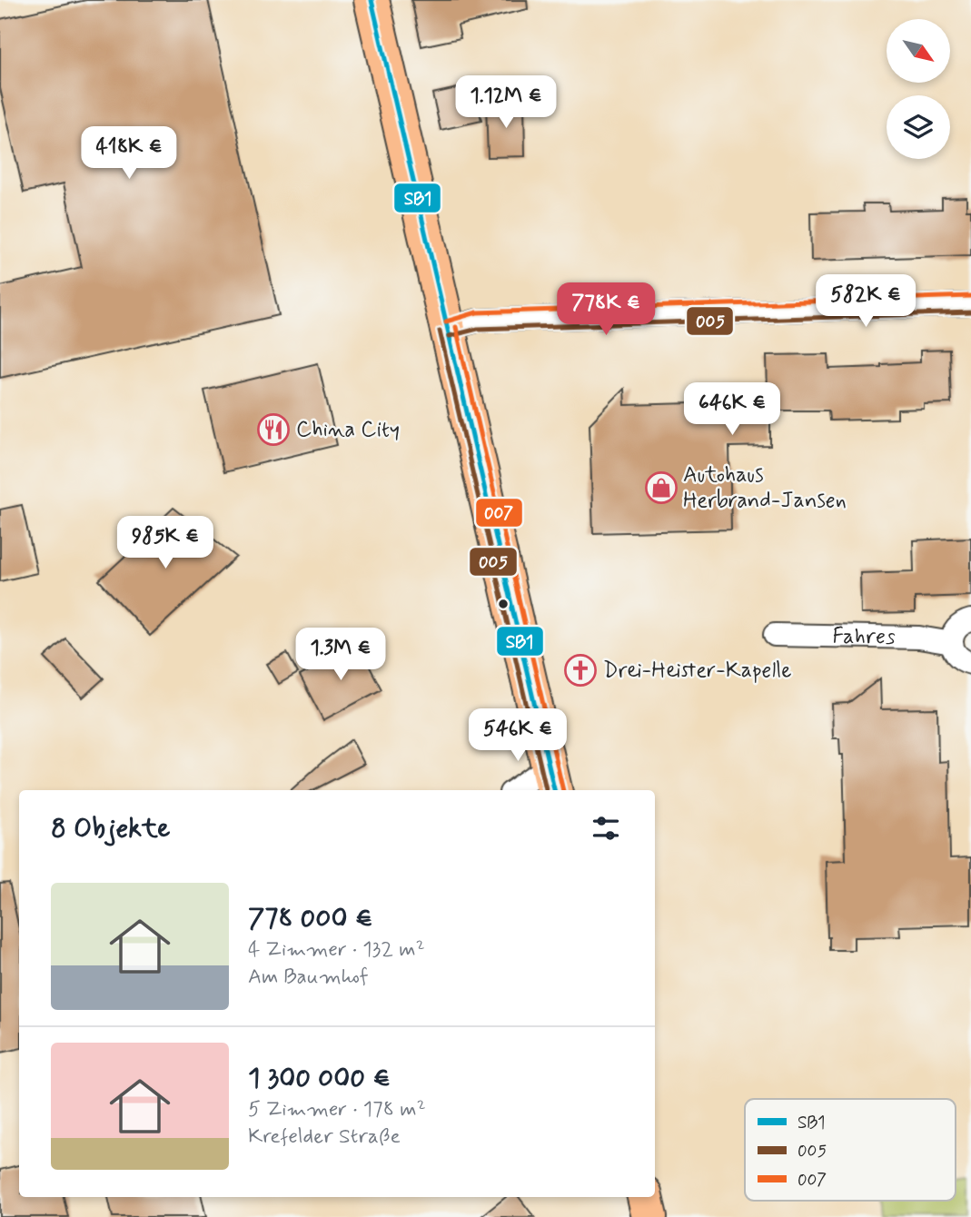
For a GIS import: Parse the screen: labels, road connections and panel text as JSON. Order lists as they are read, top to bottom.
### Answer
{
  "streets": {
    "street": ["Fahres"]
  },
  "places": {
    "restaurant": ["China City"],
    "shop": ["Autohaus Herbrand-Jansen"],
    "church": ["Drei-Heister-Kapelle"]
  },
  "lines": ["transit line SB1", "transit line 007", "transit line 005"],
  "legend": ["SB1", "005", "007"],
  "north": "bottom right",
  "page": {
    "price": [
      "1.12M €",
      "418K €",
      "582K €",
      "778K €",
      "646K €",
      "985K €",
      "1.3M €",
      "546K €"
    ],
    "heading": "8 Objekte",
    "list": [
      {
        "name": "778 000 €",
        "note": "4 Zimmer · 132 m² · Am Baumhof"
      },
      {
        "name": "1 300 000 €",
        "note": "5 Zimmer · 178 m² · Krefelder Straße"
      }
    ]
  }
}
